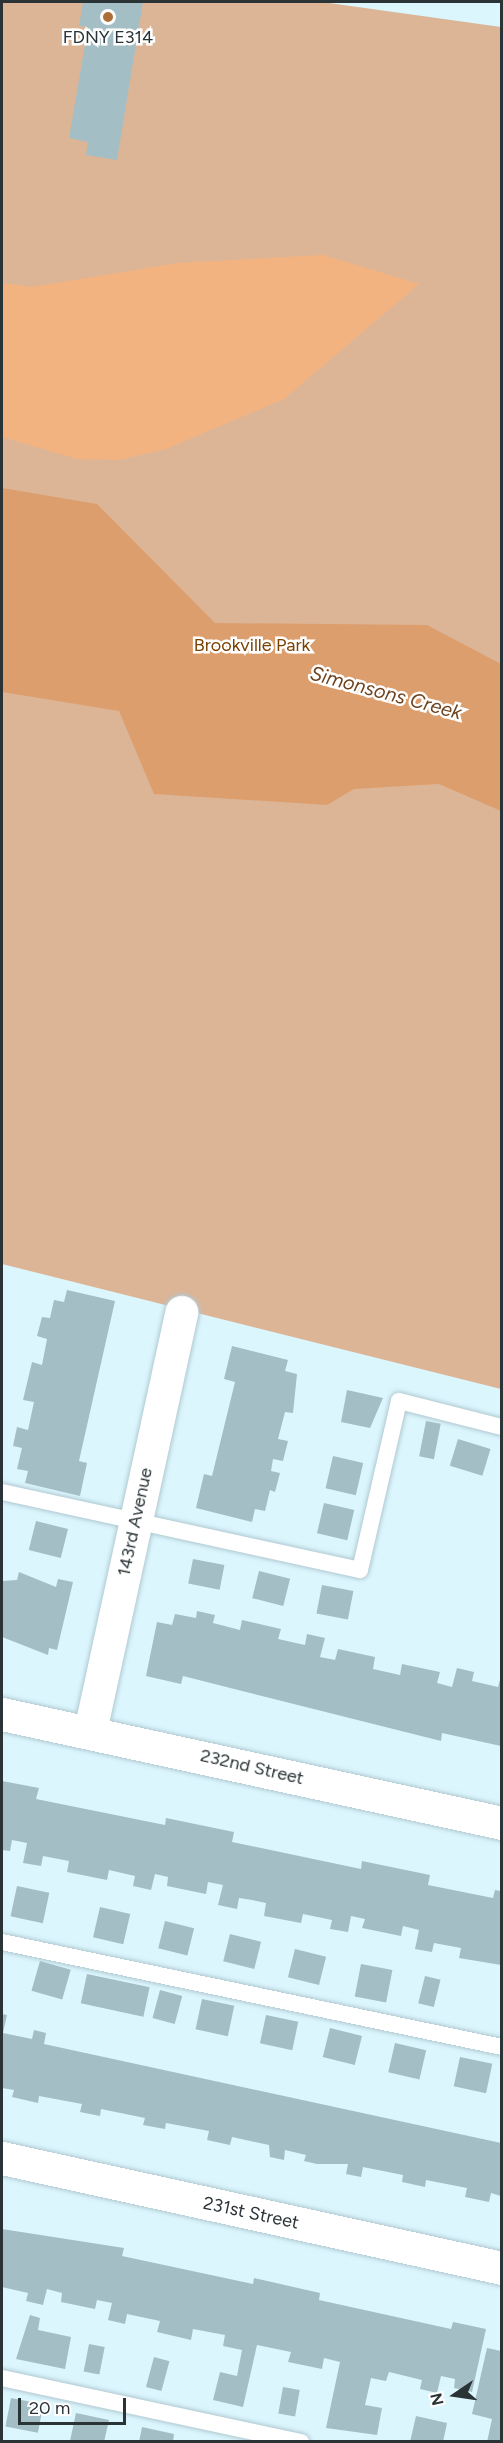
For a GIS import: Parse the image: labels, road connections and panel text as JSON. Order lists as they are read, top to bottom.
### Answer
{
  "streets": {
    "street": ["143rd Avenue", "232nd Street", "231st Street"]
  },
  "crossings": [
    ["143rd Avenue", "232nd Street"]
  ],
  "water": ["Simonsons Creek"],
  "parks": ["Brookville Park"],
  "places": ["FDNY E314"],
  "scale_bar": "20 m",
  "north": "left"
}
